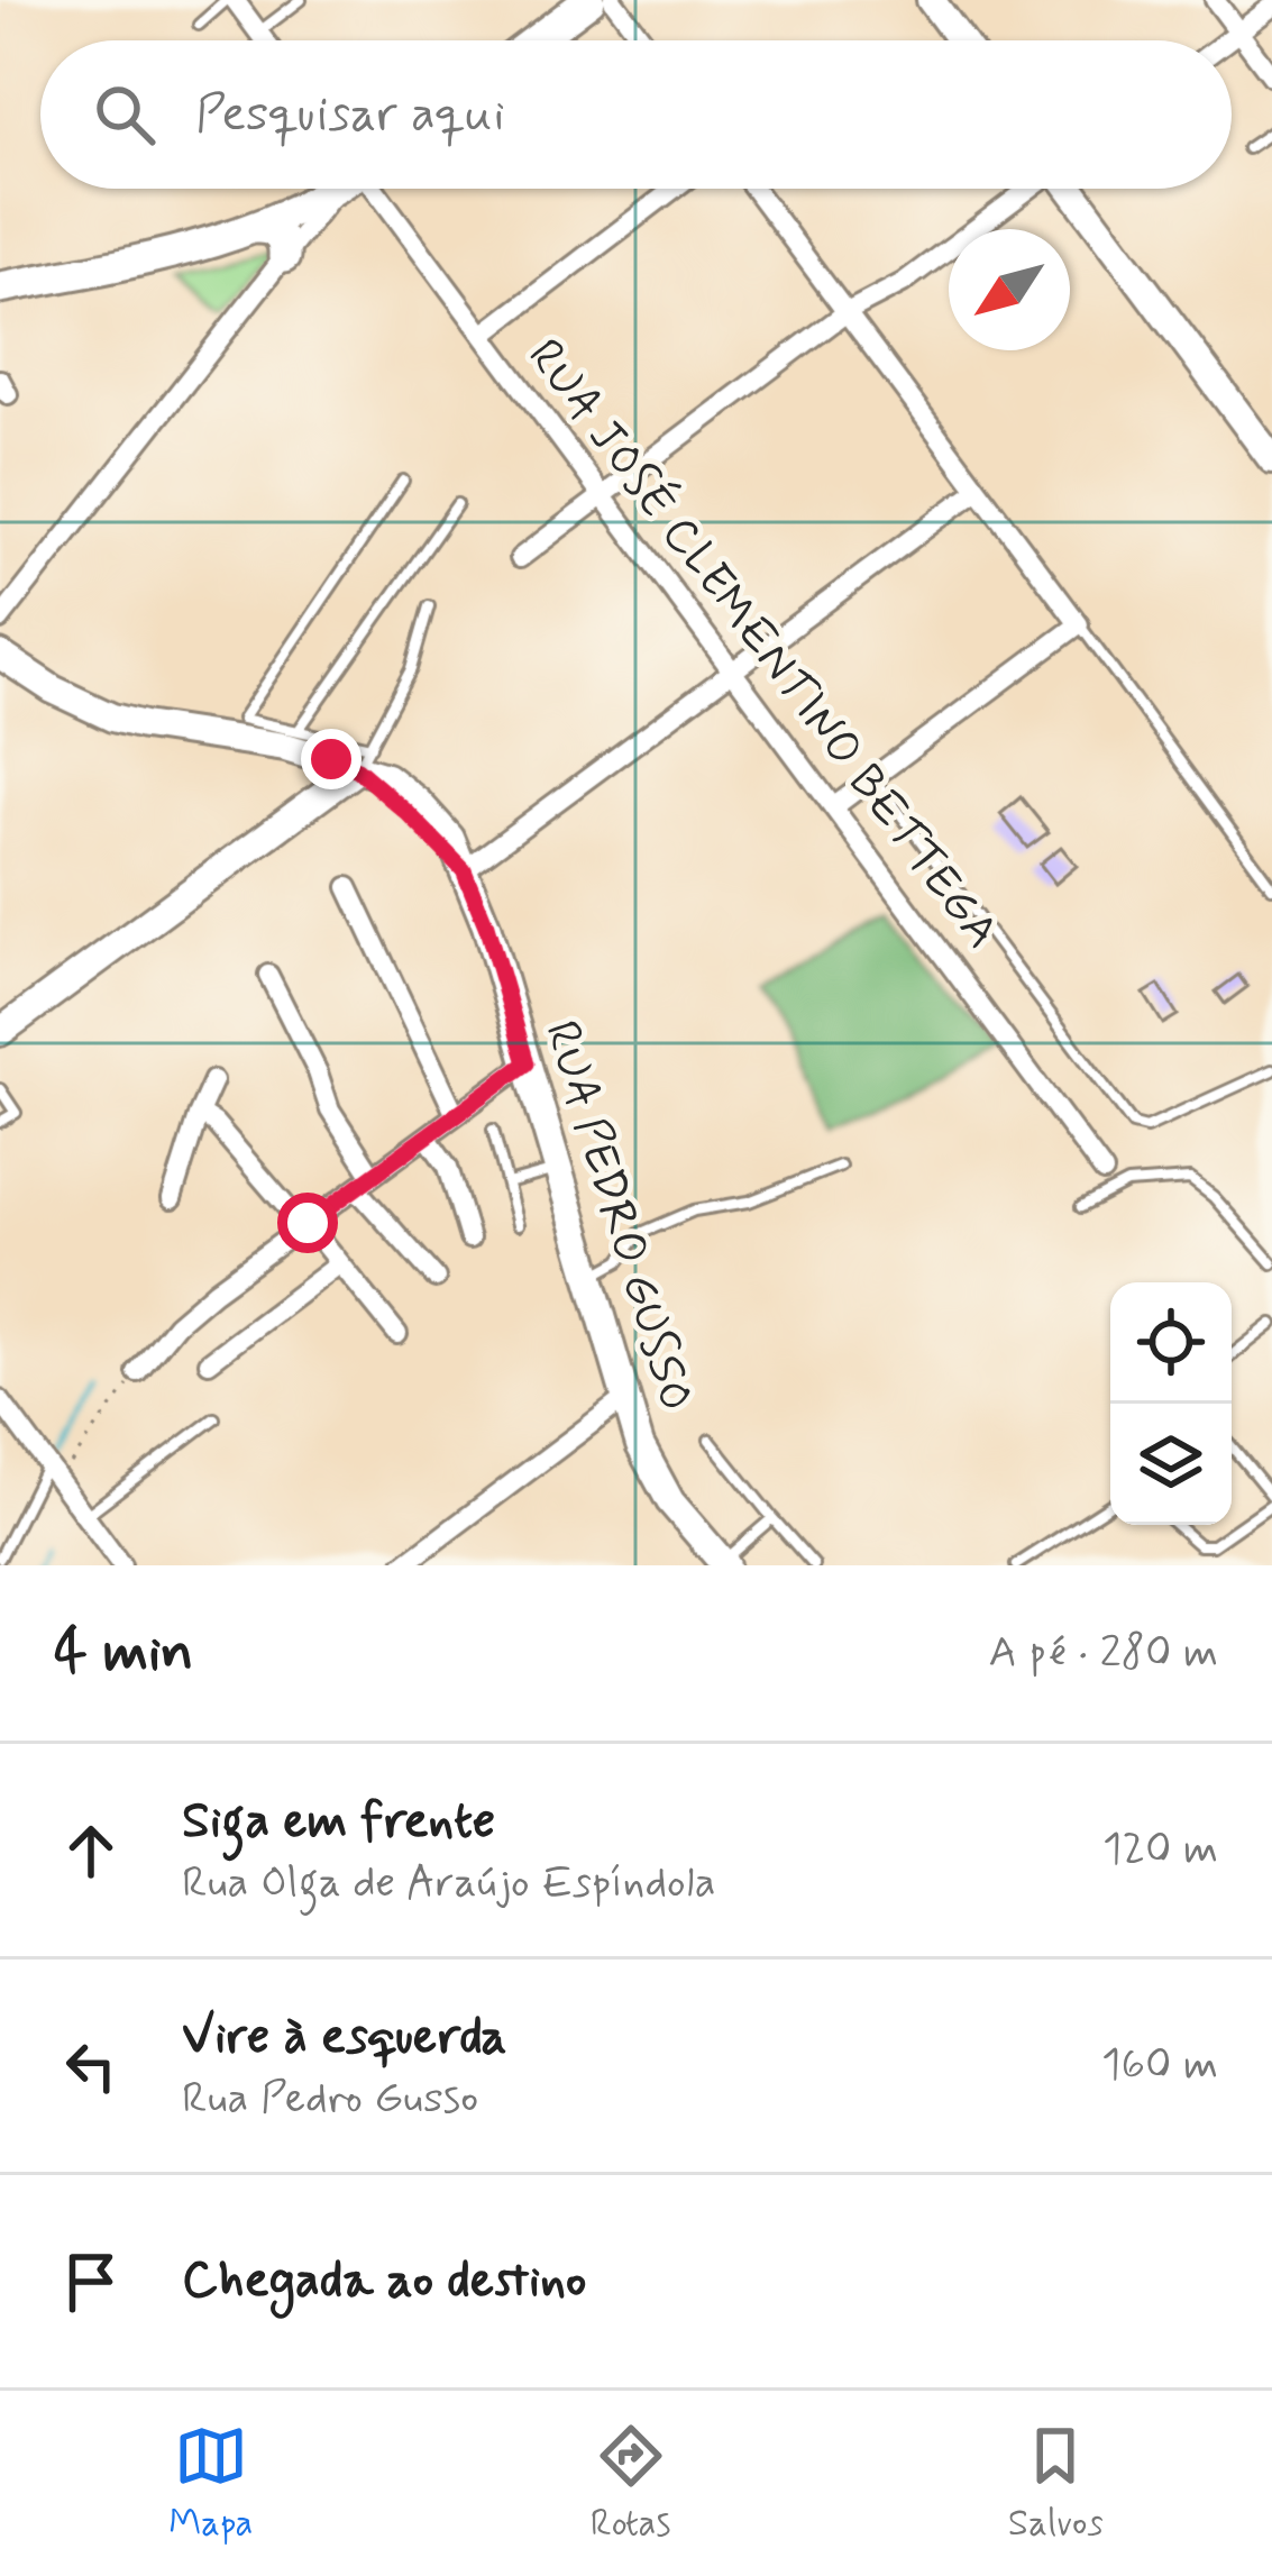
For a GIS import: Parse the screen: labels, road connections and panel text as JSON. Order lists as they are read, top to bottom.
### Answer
{
  "streets": {
    "main road": ["RUA PEDRO GUSSO"],
    "street": ["RUA JOSÉ CLEMENTINO BETTEGA"]
  },
  "north": "bottom left",
  "page": {
    "search": "Pesquisar aqui",
    "heading": ["4 min", "A pé · 280 m"],
    "list": [
      ["Siga em frente", "Rua Olga de Araújo Espíndola", "120 m"],
      ["Vire à esquerda", "Rua Pedro Gusso", "160 m"],
      "Chegada ao destino"
    ],
    "nav": ["Mapa", "Rotas", "Salvos"]
  }
}
